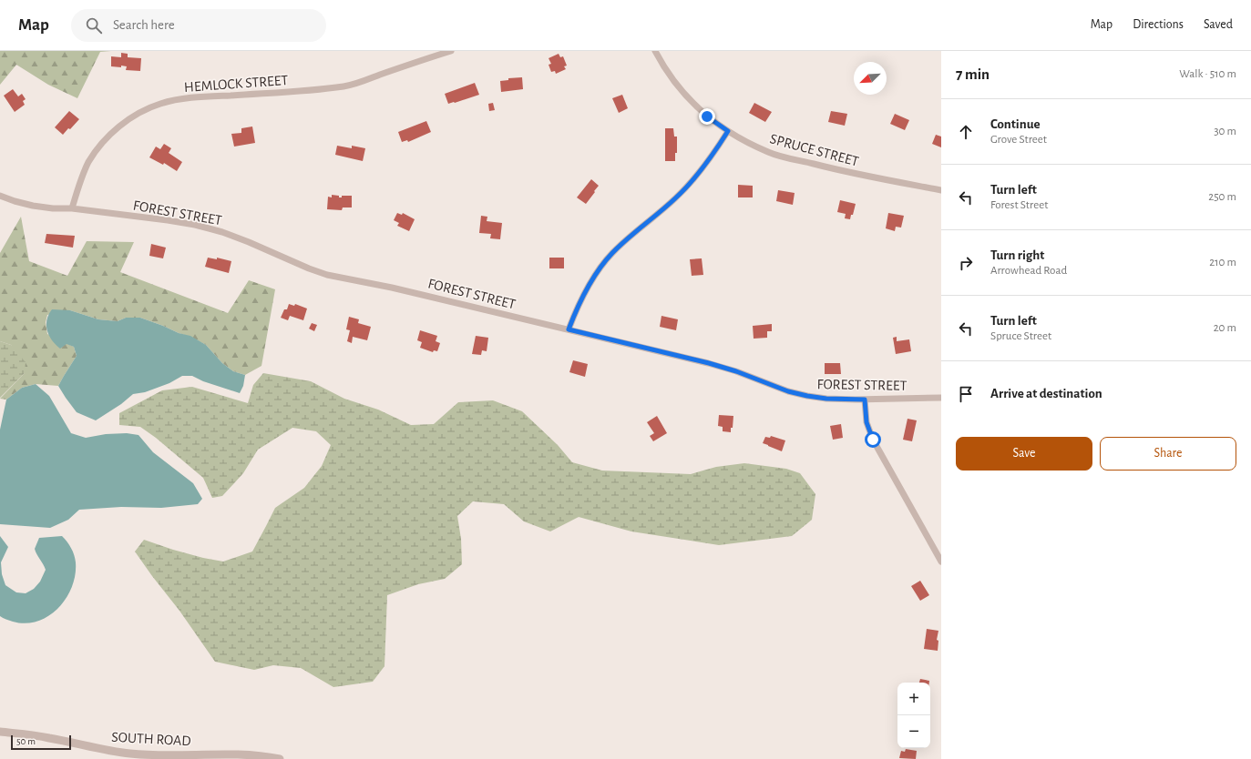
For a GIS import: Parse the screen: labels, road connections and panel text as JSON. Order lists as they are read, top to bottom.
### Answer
{
  "streets": {
    "street": [
      "HEMLOCK STREET",
      "SPRUCE STREET",
      "FOREST STREET",
      "SOUTH ROAD"
    ]
  },
  "crossings": [
    ["HEMLOCK STREET", "FOREST STREET"]
  ],
  "scale_bar": "50 m",
  "north": "bottom left",
  "page": {
    "header": "Map",
    "search": "Search here",
    "nav": ["Map", "Directions", "Saved"],
    "heading": ["7 min", "Walk · 510 m"],
    "list": [
      ["Continue", "Grove Street", "30 m"],
      ["Turn left", "Forest Street", "250 m"],
      ["Turn right", "Arrowhead Road", "210 m"],
      ["Turn left", "Spruce Street", "20 m"],
      "Arrive at destination"
    ],
    "buttons": ["Save", "Share"],
    "map_buttons": ["+", "−"],
    "scale": "50 m"
  }
}
